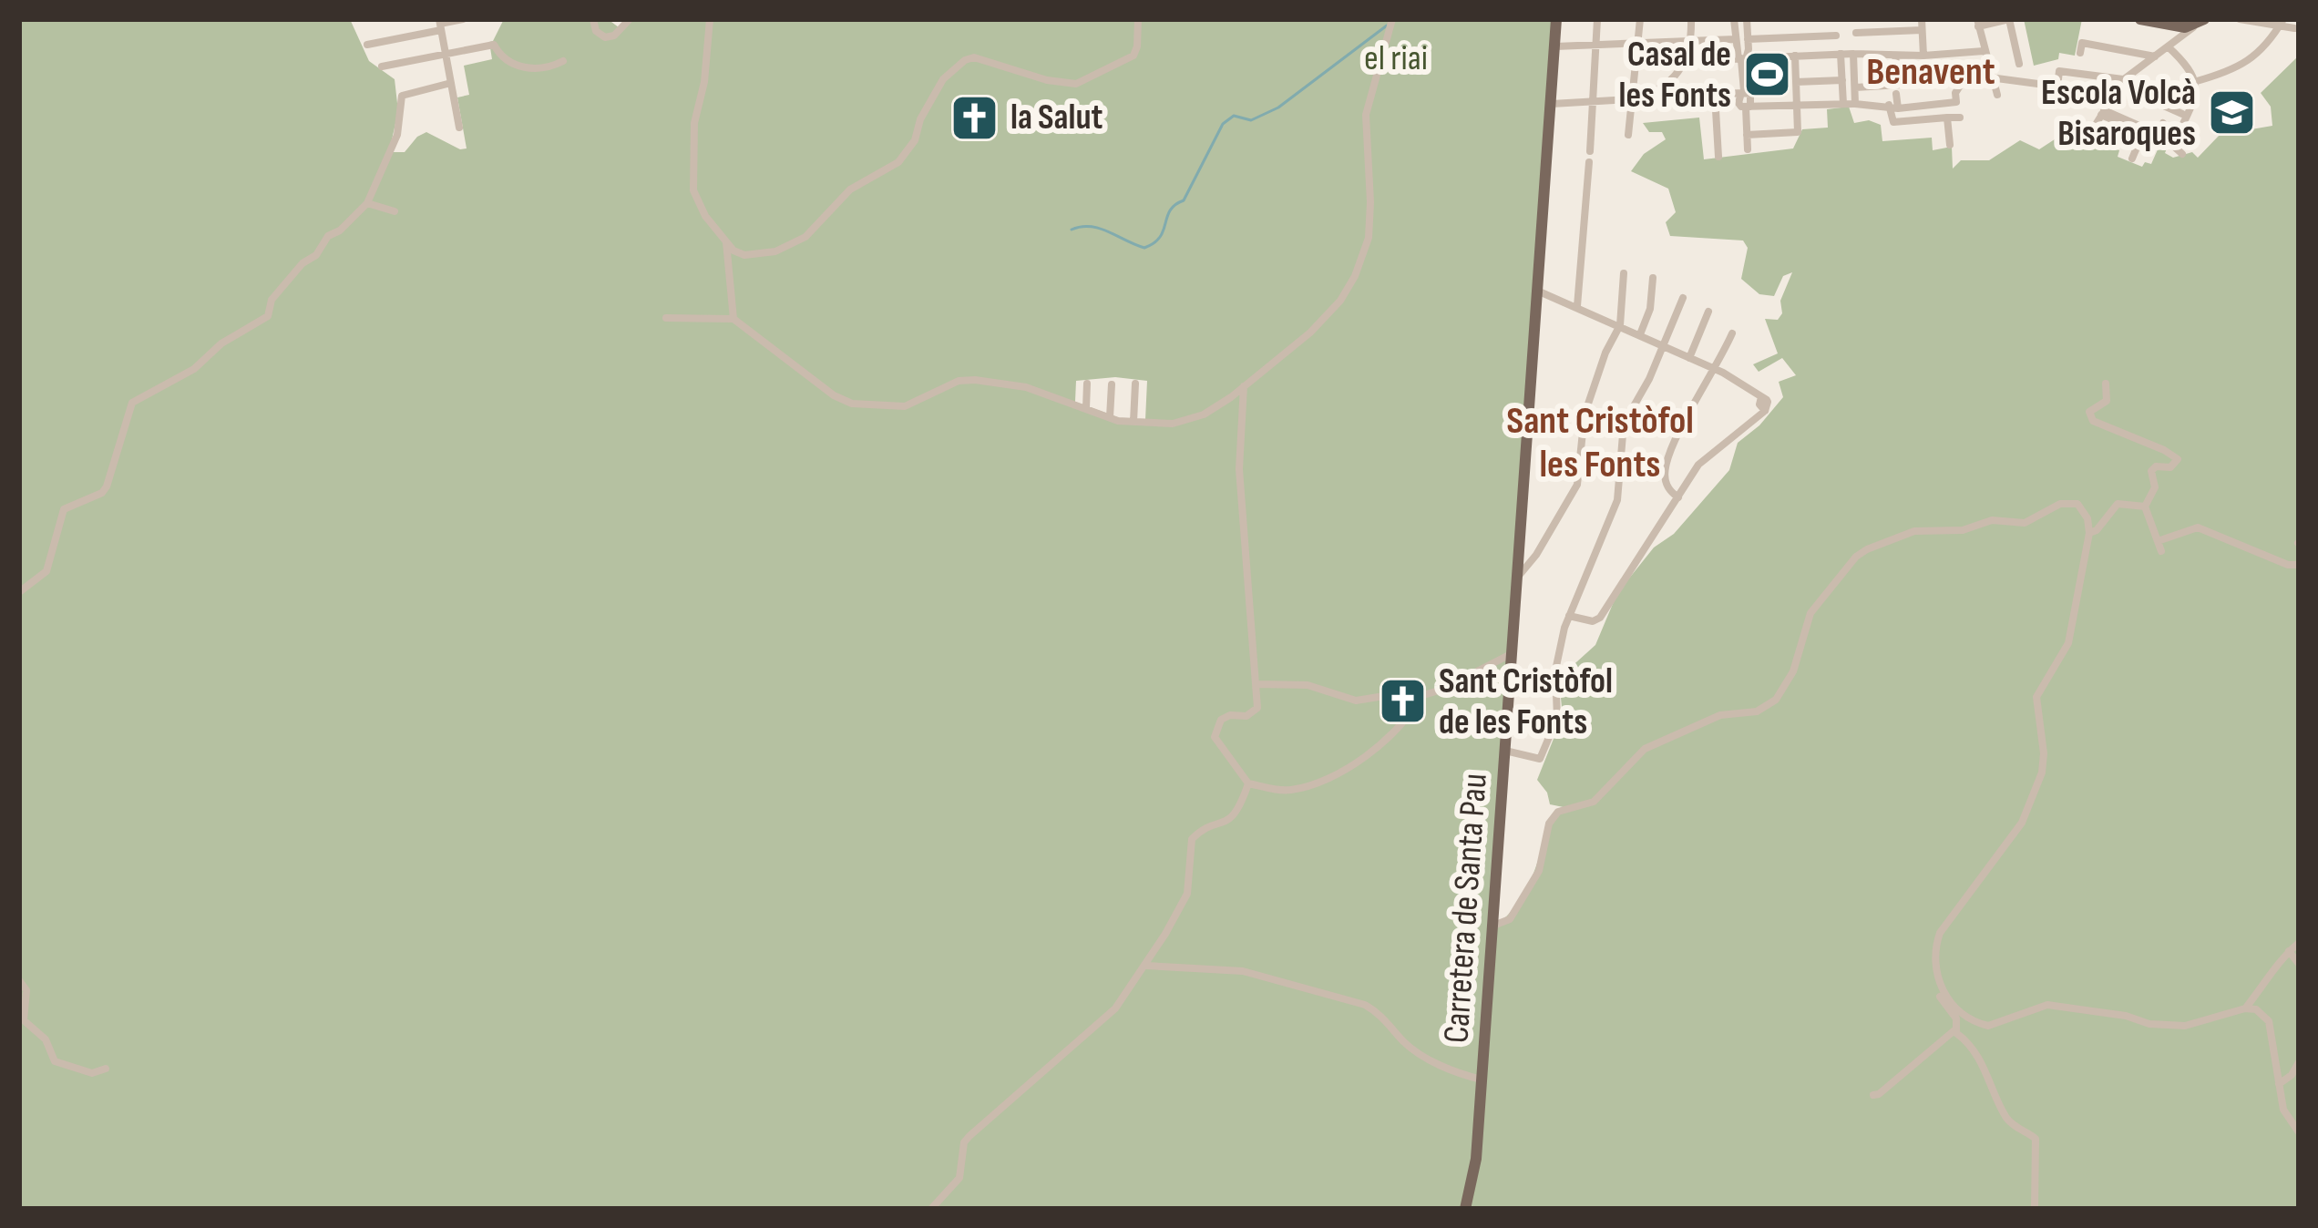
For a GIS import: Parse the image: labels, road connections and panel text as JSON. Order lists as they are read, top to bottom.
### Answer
{
  "streets": {
    "main road": ["Carretera de Santa Pau"]
  },
  "districts": ["Benavent", "Sant Cristòfol les Fonts"],
  "parks": ["el riai"],
  "places": {
    "sports": ["Casal de les Fonts"],
    "school or university": ["Escola Volcà Bisaroques"],
    "church": ["la Salut", "Sant Cristòfol de les Fonts"]
  }
}
